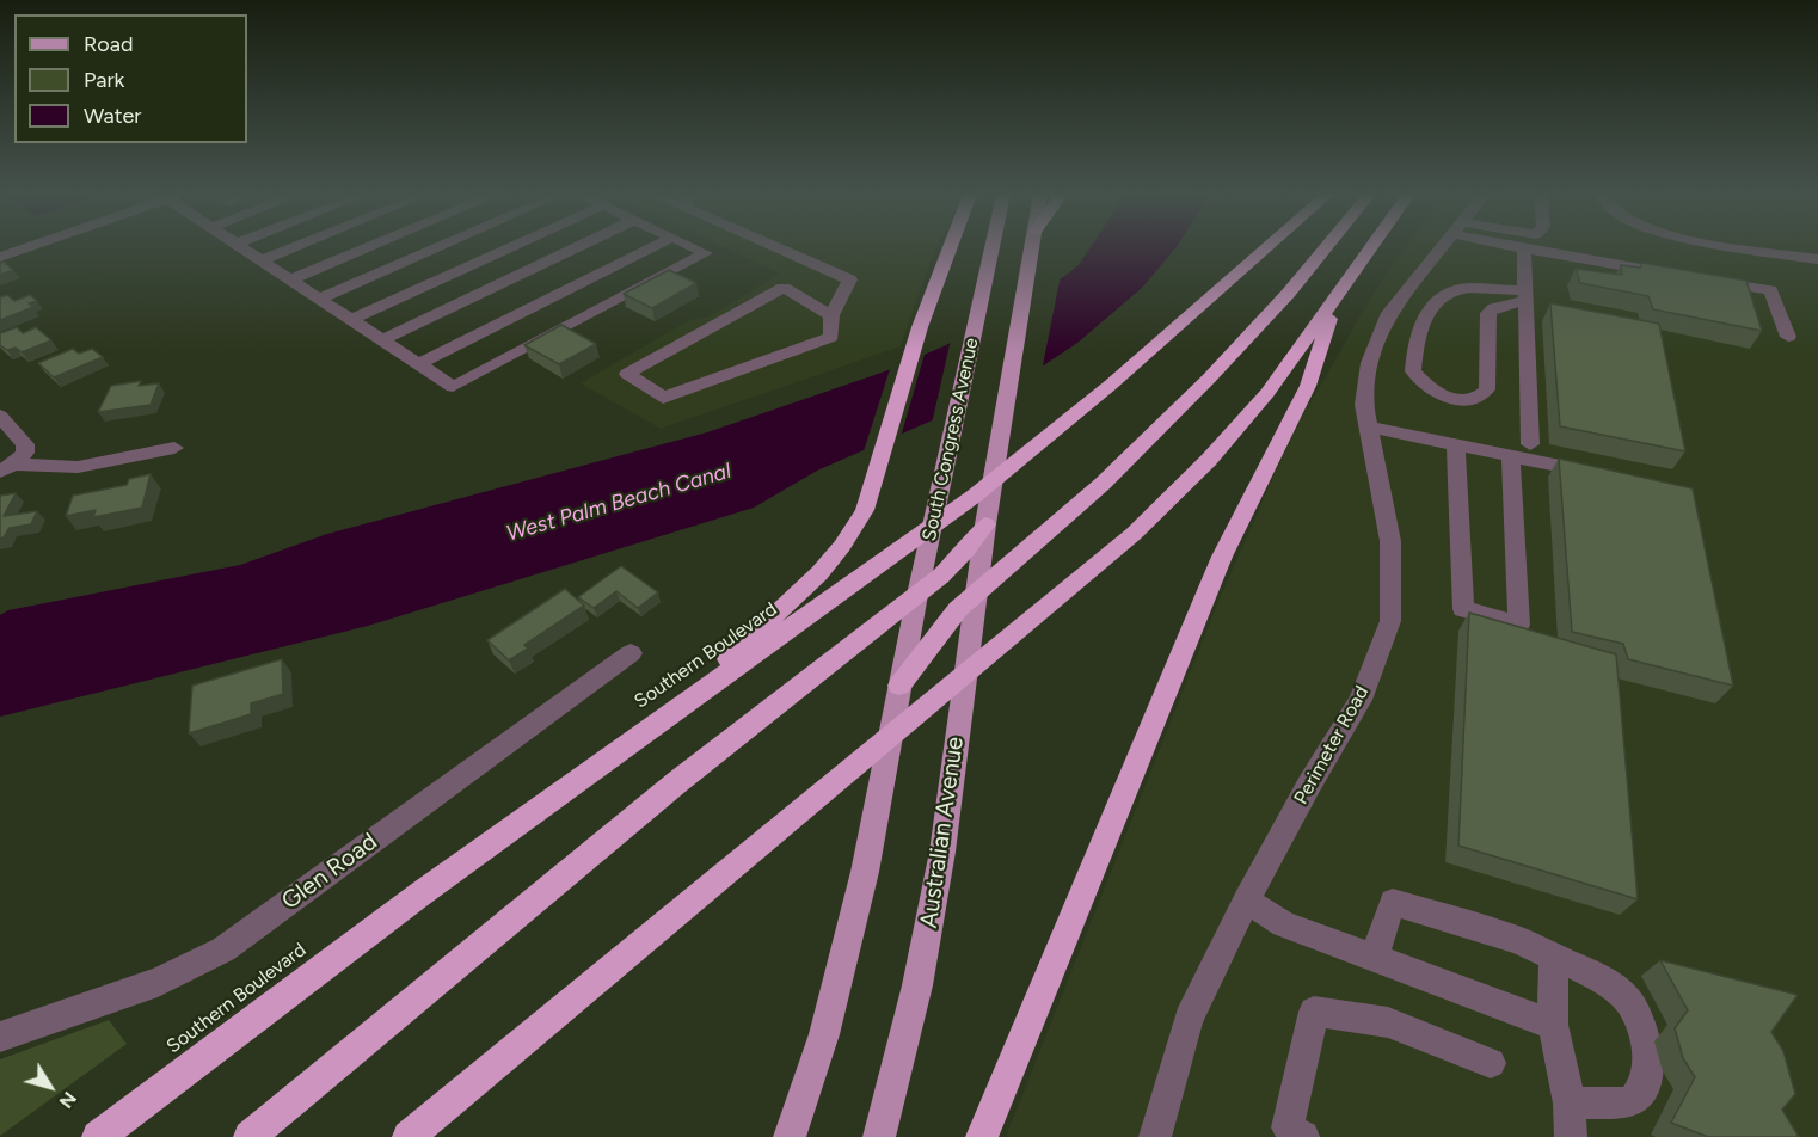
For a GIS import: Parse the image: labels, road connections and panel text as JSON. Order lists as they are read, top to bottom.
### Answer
{
  "streets": {
    "highway": ["Southern Boulevard"],
    "main road": ["South Congress Avenue", "Australian Avenue"],
    "street": ["Perimeter Road", "Glen Road"]
  },
  "water": ["West Palm Beach Canal"],
  "legend": ["Road", "Park", "Water"],
  "north": "bottom right"
}
